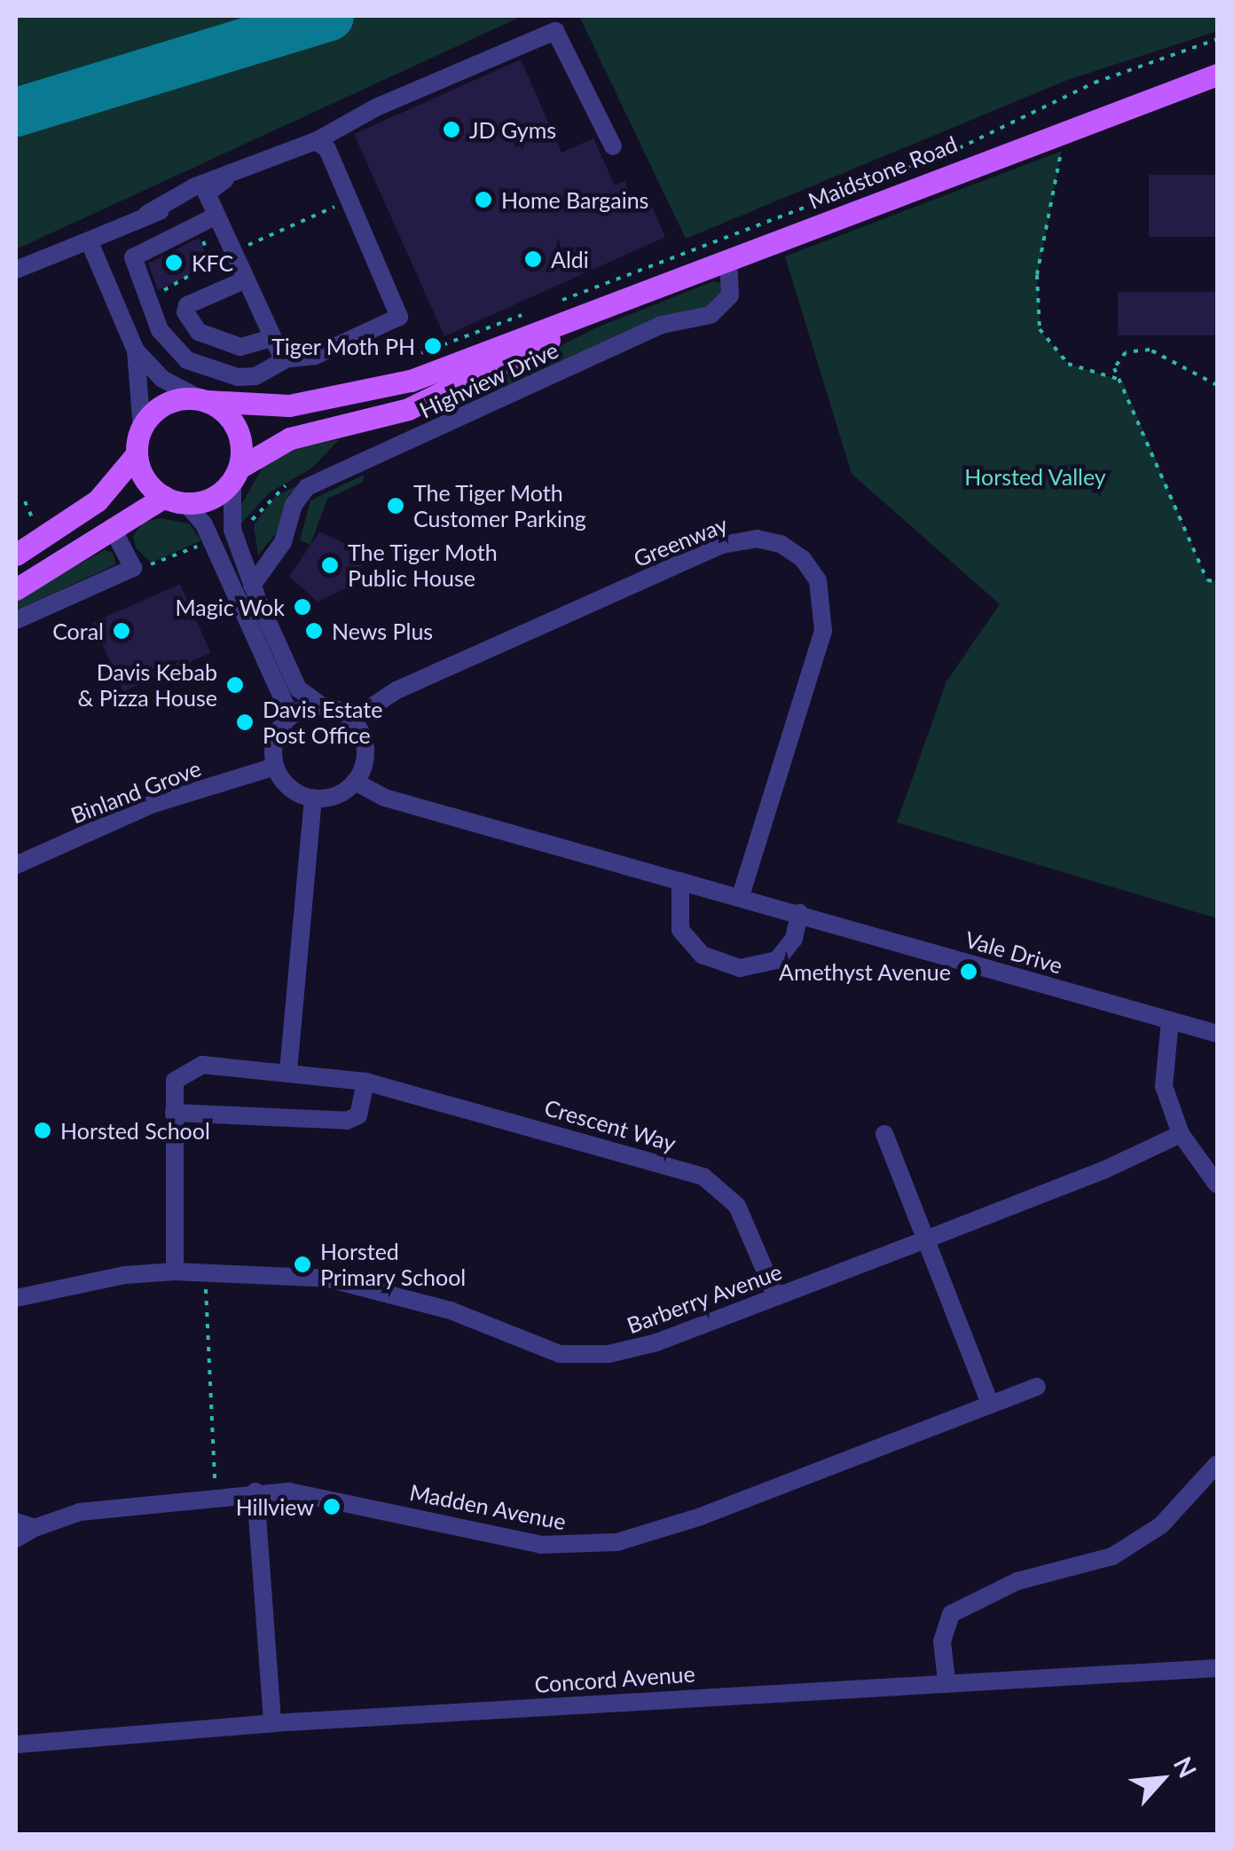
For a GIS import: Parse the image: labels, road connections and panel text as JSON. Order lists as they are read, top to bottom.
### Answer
{
  "streets": {
    "main road": ["Maidstone Road"],
    "street": [
      "Highview Drive",
      "Greenway",
      "Binland Grove",
      "Vale Drive",
      "Crescent Way",
      "Barberry Avenue",
      "Madden Avenue",
      "Concord Avenue"
    ]
  },
  "crossings": [
    ["Maidstone Road", "Highview Drive"],
    ["Greenway", "Binland Grove"],
    ["Greenway", "Vale Drive"],
    ["Binland Grove", "Vale Drive"],
    ["Crescent Way", "Barberry Avenue"]
  ],
  "parks": ["Horsted Valley"],
  "places": [
    "JD Gyms",
    "Home Bargains",
    "Aldi",
    "KFC",
    "Tiger Moth PH",
    "The Tiger Moth Customer Parking",
    "The Tiger Moth Public House",
    "Magic Wok",
    "Coral",
    "News Plus",
    "Davis Kebab & Pizza House",
    "Davis Estate Post Office",
    "Amethyst Avenue",
    "Horsted School",
    "Horsted Primary School",
    "Hillview"
  ],
  "north": "top right"
}
